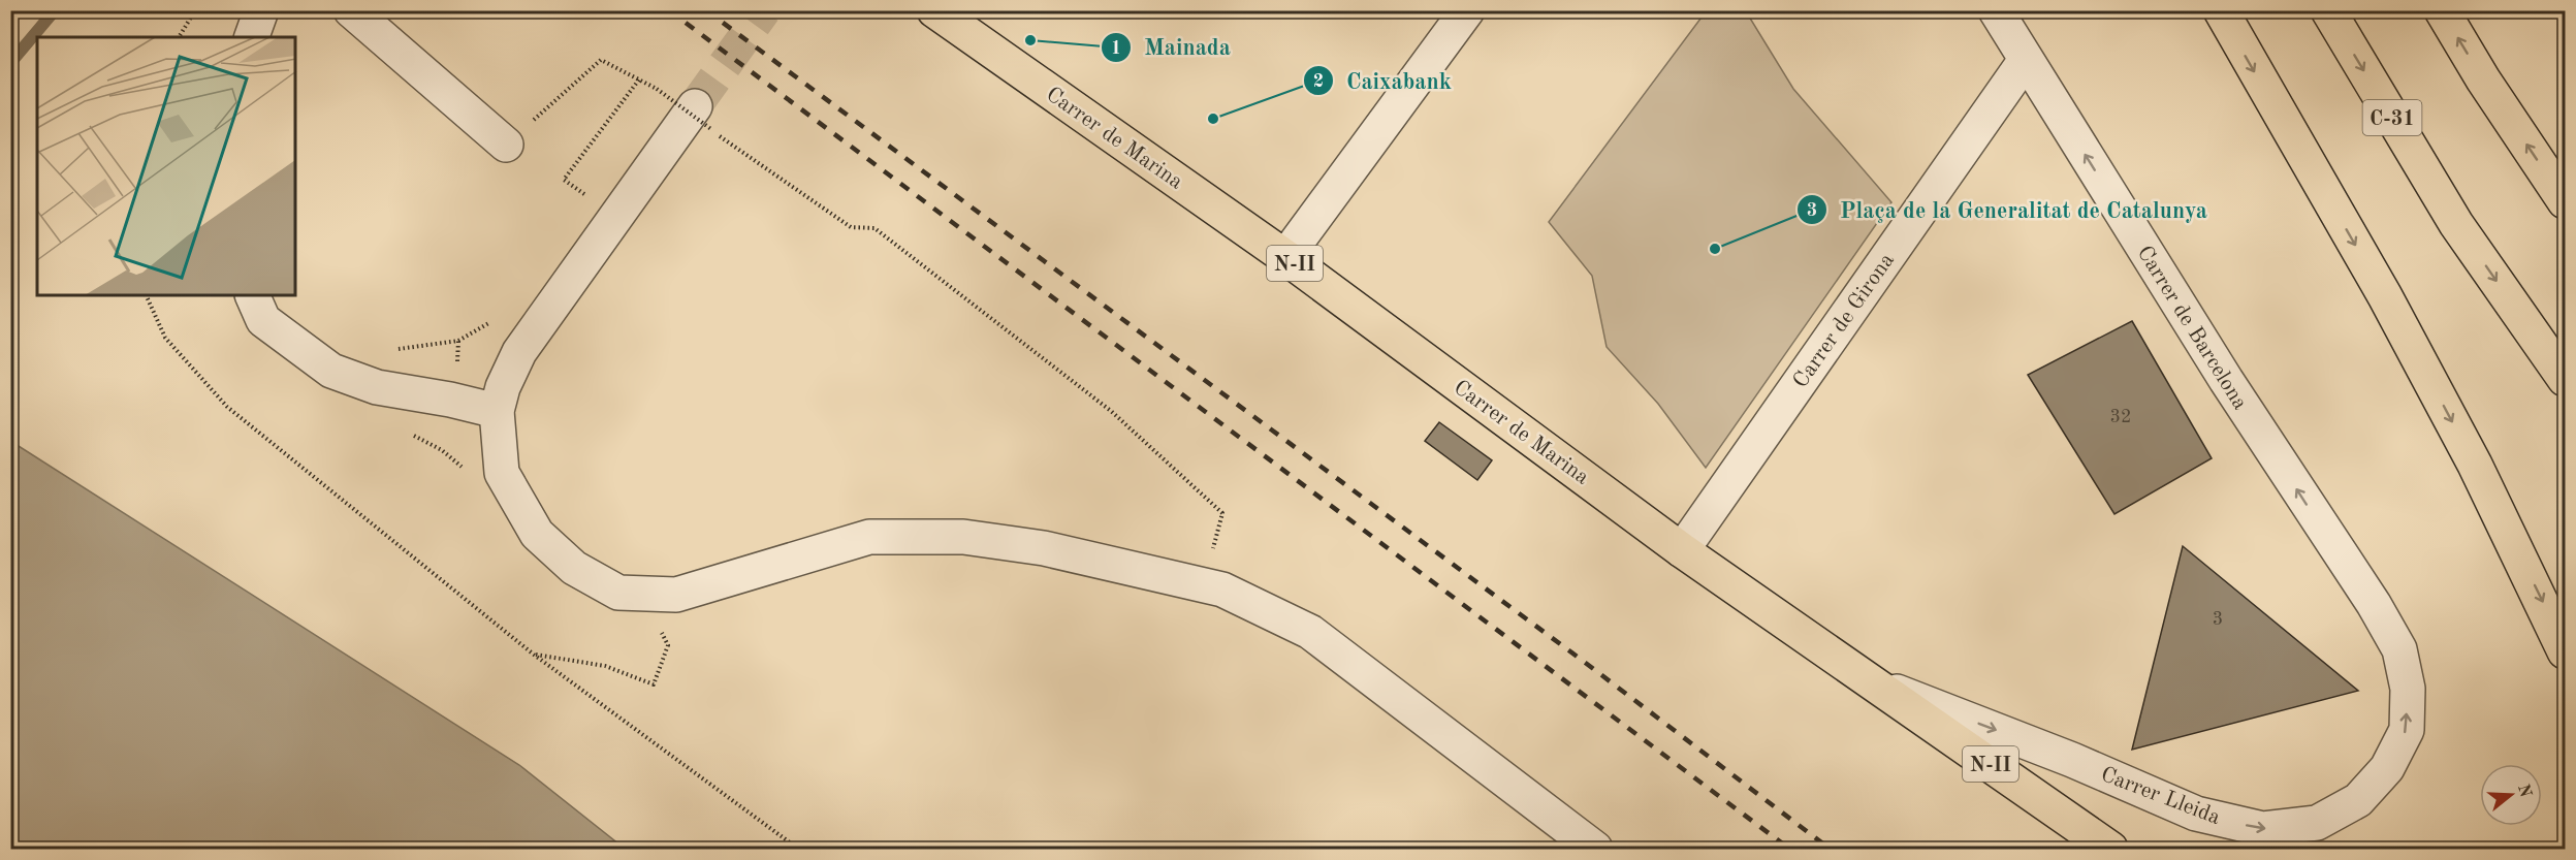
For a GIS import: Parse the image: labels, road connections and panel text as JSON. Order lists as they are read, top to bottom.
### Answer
{
  "streets": {
    "main road": ["C-31", "Carrer de Marina", "N-II"],
    "street": ["Carrer de Girona", "Carrer de Barcelona", "Carrer Lleida"]
  },
  "crossings": [
    ["Carrer de Marina", "Carrer de Girona"],
    ["Carrer de Marina", "Carrer Lleida"],
    ["Carrer de Girona", "Carrer de Barcelona"],
    ["Carrer de Barcelona", "Carrer Lleida"]
  ],
  "one_way": ["Carrer de Barcelona"],
  "places": ["Mainada", "Caixabank", "Plaça de la Generalitat de Catalunya"],
  "house_numbers": ["32", "3"],
  "north": "right"
}
